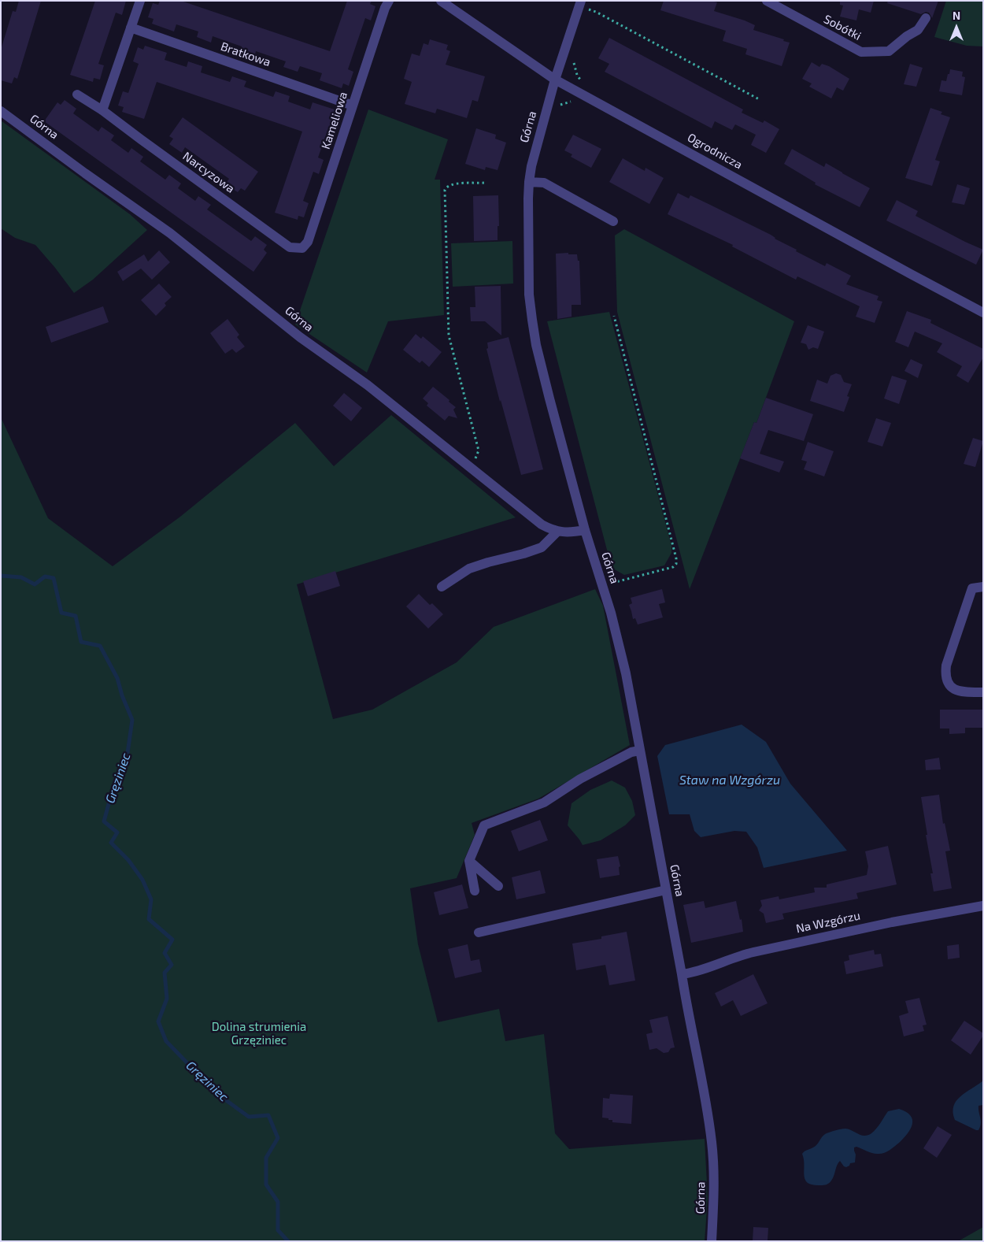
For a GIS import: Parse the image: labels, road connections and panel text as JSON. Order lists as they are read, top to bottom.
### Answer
{
  "streets": {
    "street": [
      "Sobótki",
      "Bratkowa",
      "Kameliowa",
      "Górna",
      "Ogrodnicza",
      "Narcyzowa",
      "Na Wzgórzu"
    ]
  },
  "crossings": [
    ["Bratkowa", "Kameliowa"],
    ["Kameliowa", "Narcyzowa"],
    ["Górna", "Ogrodnicza"],
    ["Górna", "Na Wzgórzu"]
  ],
  "water": ["Gręziniec", "Staw na Wzgórzu"],
  "parks": ["Dolina strumienia Grzęziniec"],
  "north": "top"
}
